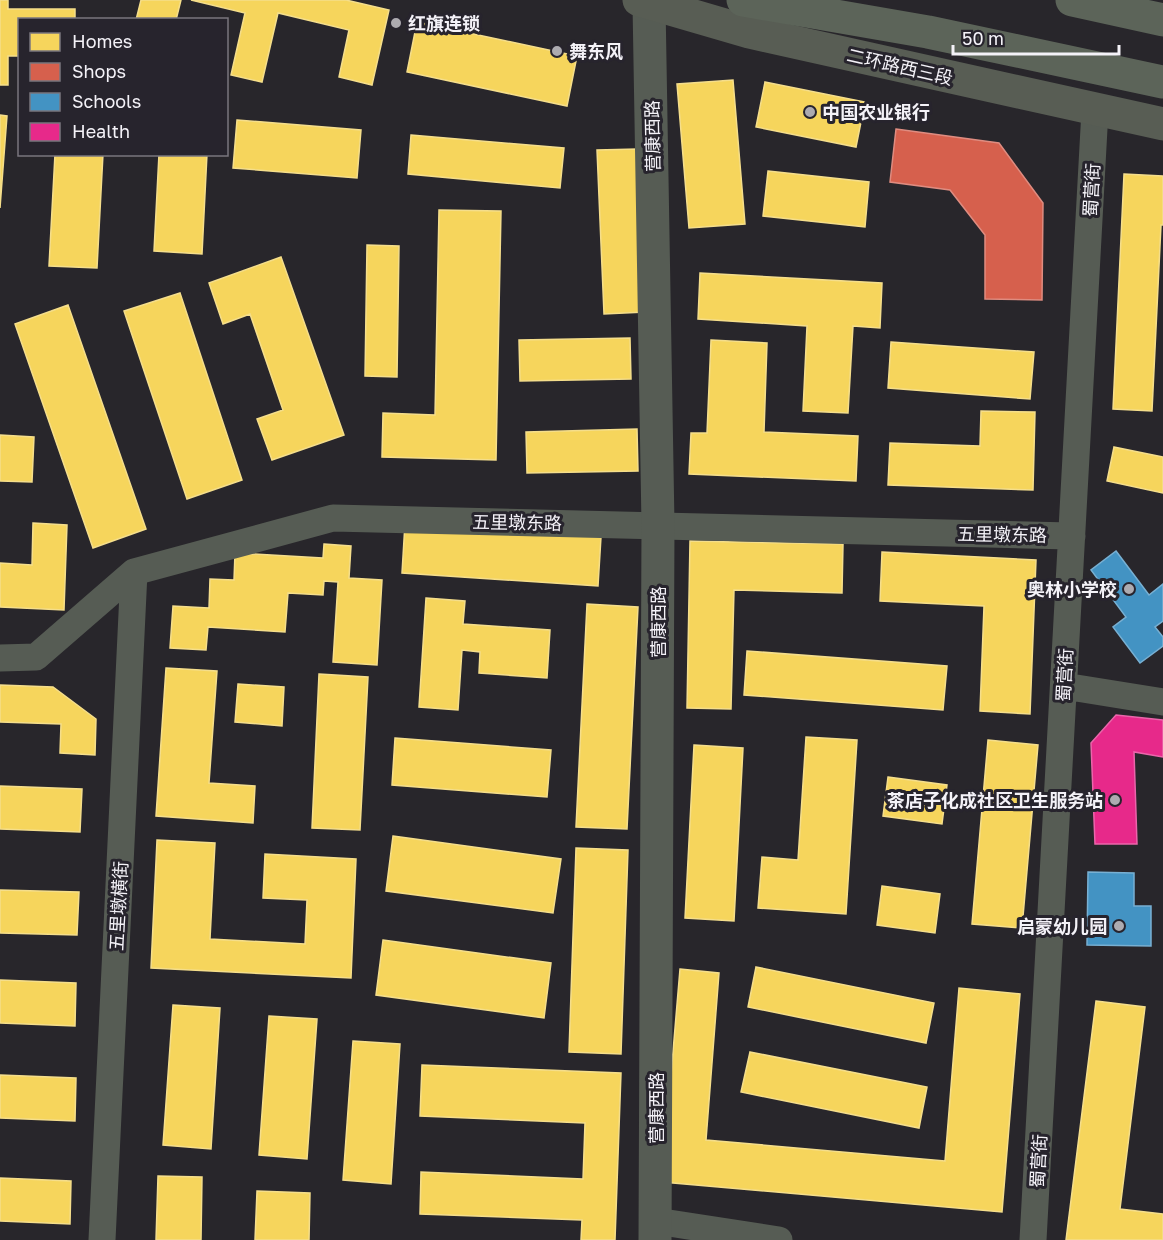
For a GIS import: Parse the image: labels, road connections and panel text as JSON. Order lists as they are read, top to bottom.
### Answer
{
  "streets": {
    "main road": ["二环路西三段"],
    "street": [
      "营康西路",
      "蜀营街",
      "五里墩东路",
      "五里墩横街"
    ]
  },
  "crossings": [
    ["二环路西三段", "营康西路"],
    ["二环路西三段", "蜀营街"],
    ["营康西路", "五里墩东路"],
    ["蜀营街", "五里墩东路"],
    ["五里墩东路", "五里墩横街"]
  ],
  "places": [
    "红旗连锁",
    "舞东风",
    "中国农业银行",
    "奥林小学校",
    "茶店子化成社区卫生服务站",
    "启蒙幼儿园"
  ],
  "legend": [
    "Homes",
    "Shops",
    "Schools",
    "Health"
  ],
  "scale_bar": "50 m"
}
